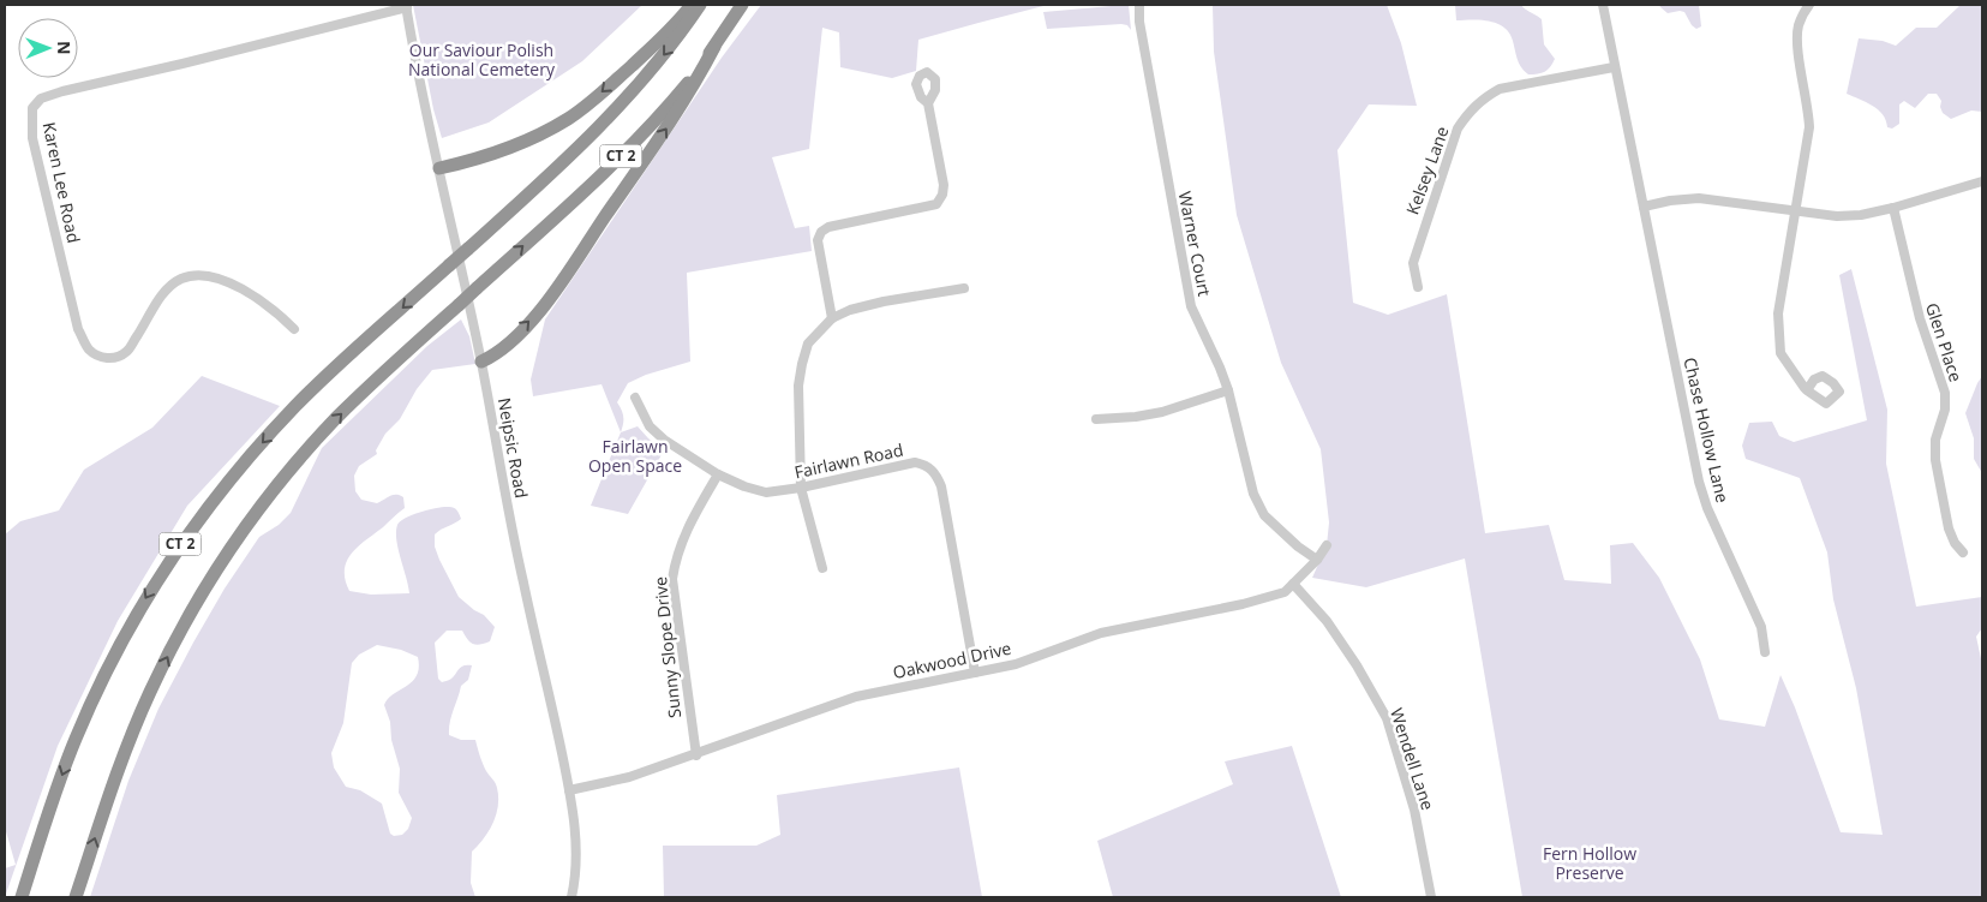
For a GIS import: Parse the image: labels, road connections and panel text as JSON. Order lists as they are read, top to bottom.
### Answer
{
  "streets": {
    "highway": ["CT 2"],
    "street": [
      "Kelsey Lane",
      "Karen Lee Road",
      "Warner Court",
      "Glen Place",
      "Chase Hollow Lane",
      "Neipsic Road",
      "Fairlawn Road",
      "Sunny Slope Drive",
      "Oakwood Drive",
      "Wendell Lane"
    ]
  },
  "crossings": [
    ["Kelsey Lane", "Chase Hollow Lane"],
    ["Karen Lee Road", "Neipsic Road"],
    ["Warner Court", "Oakwood Drive"],
    ["Neipsic Road", "Oakwood Drive"],
    ["Fairlawn Road", "Sunny Slope Drive"],
    ["Fairlawn Road", "Oakwood Drive"],
    ["Sunny Slope Drive", "Oakwood Drive"],
    ["Oakwood Drive", "Wendell Lane"]
  ],
  "parks": ["Our Saviour Polish National Cemetery", "Fairlawn Open Space", "Fern Hollow Preserve"],
  "north": "right"
}
